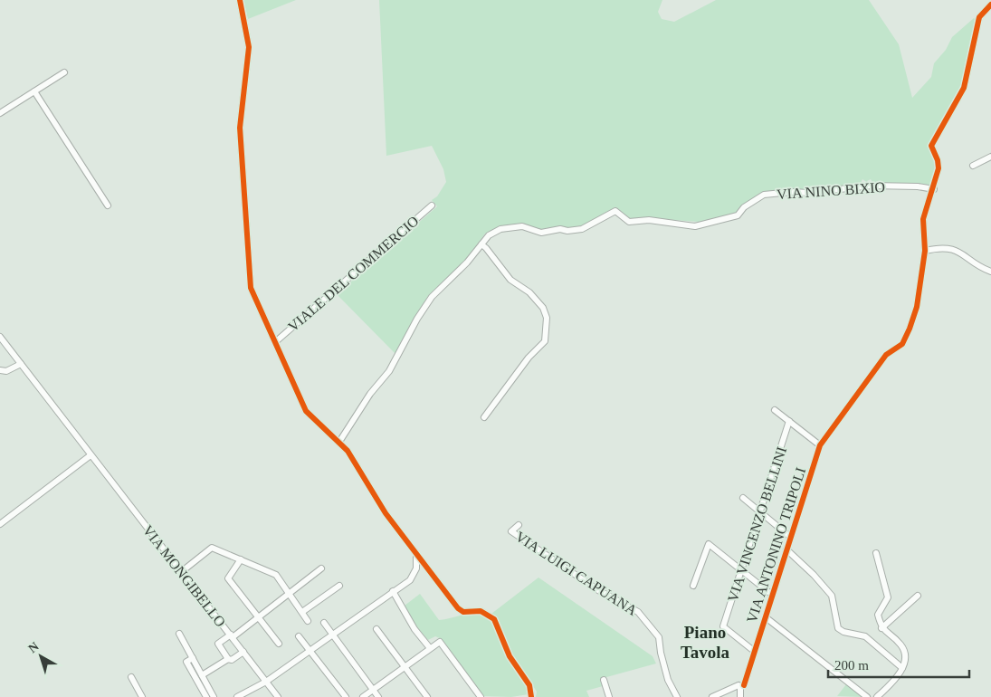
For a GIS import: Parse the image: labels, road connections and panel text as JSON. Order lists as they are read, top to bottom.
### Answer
{
  "streets": {
    "street": [
      "VIA NINO BIXIO",
      "VIALE DEL COMMERCIO",
      "VIA VINCENZO BELLINI",
      "VIA ANTONINO TRIPOLI",
      "VIA LUIGI CAPUANA",
      "VIA MONGIBELLO"
    ]
  },
  "crossings": [
    ["VIA NINO BIXIO", "VIA ANTONINO TRIPOLI"],
    ["VIA VINCENZO BELLINI", "VIA ANTONINO TRIPOLI"]
  ],
  "districts": ["Piano Tavola"],
  "scale_bar": "200 m",
  "north": "top left"
}
